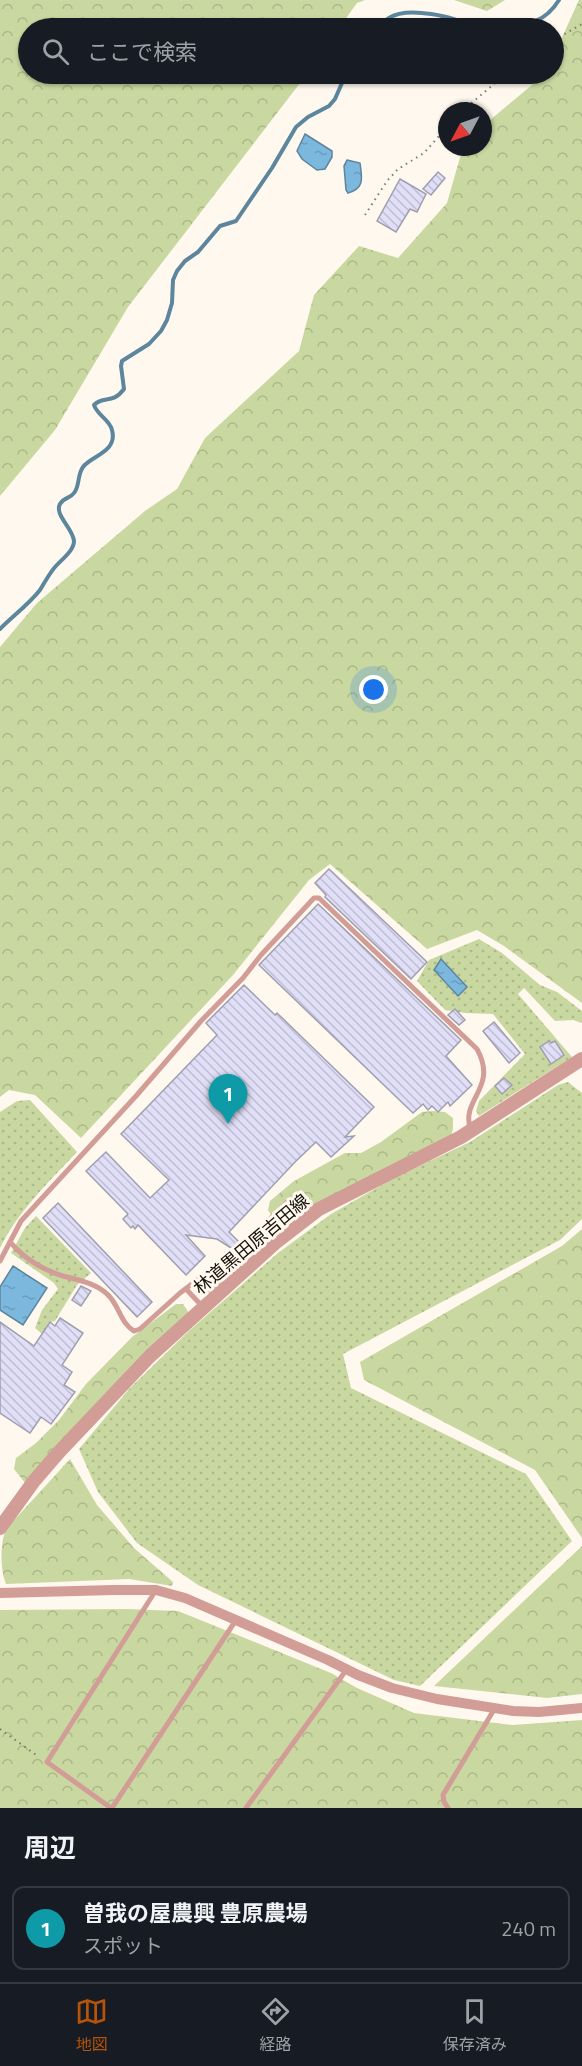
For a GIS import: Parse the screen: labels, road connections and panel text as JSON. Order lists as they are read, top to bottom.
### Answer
{
  "streets": {
    "street": ["林道黒田原吉田線"]
  },
  "north": "bottom left",
  "page": {
    "search": "ここで検索",
    "pins": "1",
    "heading": "周辺",
    "list": [
      {
        "mark": "1",
        "name": "曽我の屋農興 豊原農場",
        "note": "スポット",
        "value": "240 m"
      }
    ],
    "nav": ["地図", "経路", "保存済み"]
  }
}
